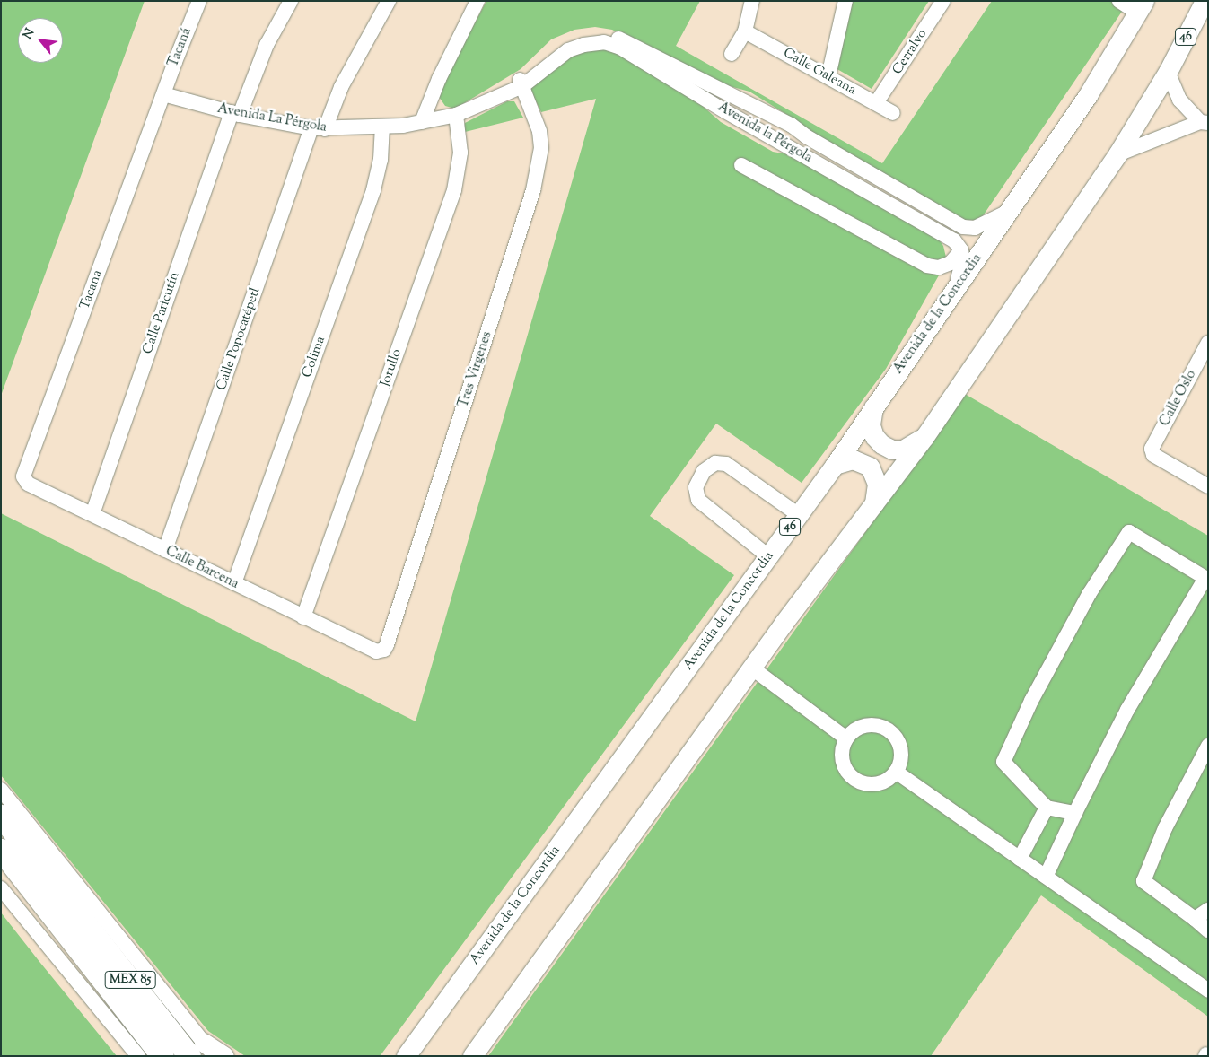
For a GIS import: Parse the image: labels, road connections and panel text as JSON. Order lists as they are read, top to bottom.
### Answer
{
  "streets": {
    "highway": ["MEX 85"],
    "main road": ["46", "Avenida de la Concordia"],
    "street": [
      "Tacaná",
      "Cerralvo",
      "Calle Galeana",
      "Avenida La Pérgola",
      "Avenida la Pérgola",
      "Tacana",
      "Calle Paricutín",
      "Calle Popocatépetl",
      "Colima",
      "Jorullo",
      "Tres Virgenes",
      "Calle Oslo",
      "Calle Barcena"
    ]
  },
  "crossings": [
    ["Tacaná", "Avenida La Pérgola"],
    ["Tacaná", "Tacana"],
    ["Cerralvo", "Calle Galeana"],
    ["Avenida La Pérgola", "Avenida la Pérgola"],
    ["Avenida La Pérgola", "Tacana"],
    ["Avenida La Pérgola", "Calle Paricutín"],
    ["Avenida La Pérgola", "Calle Popocatépetl"],
    ["Avenida La Pérgola", "Colima"],
    ["Avenida La Pérgola", "Jorullo"],
    ["Avenida La Pérgola", "Tres Virgenes"],
    ["Avenida la Pérgola", "Avenida de la Concordia"],
    ["Avenida la Pérgola", "Tres Virgenes"],
    ["Tacana", "Calle Barcena"],
    ["Calle Paricutín", "Calle Barcena"],
    ["Calle Popocatépetl", "Calle Barcena"],
    ["Colima", "Calle Barcena"],
    ["Jorullo", "Calle Barcena"],
    ["Tres Virgenes", "Calle Barcena"]
  ],
  "north": "top left"
}
